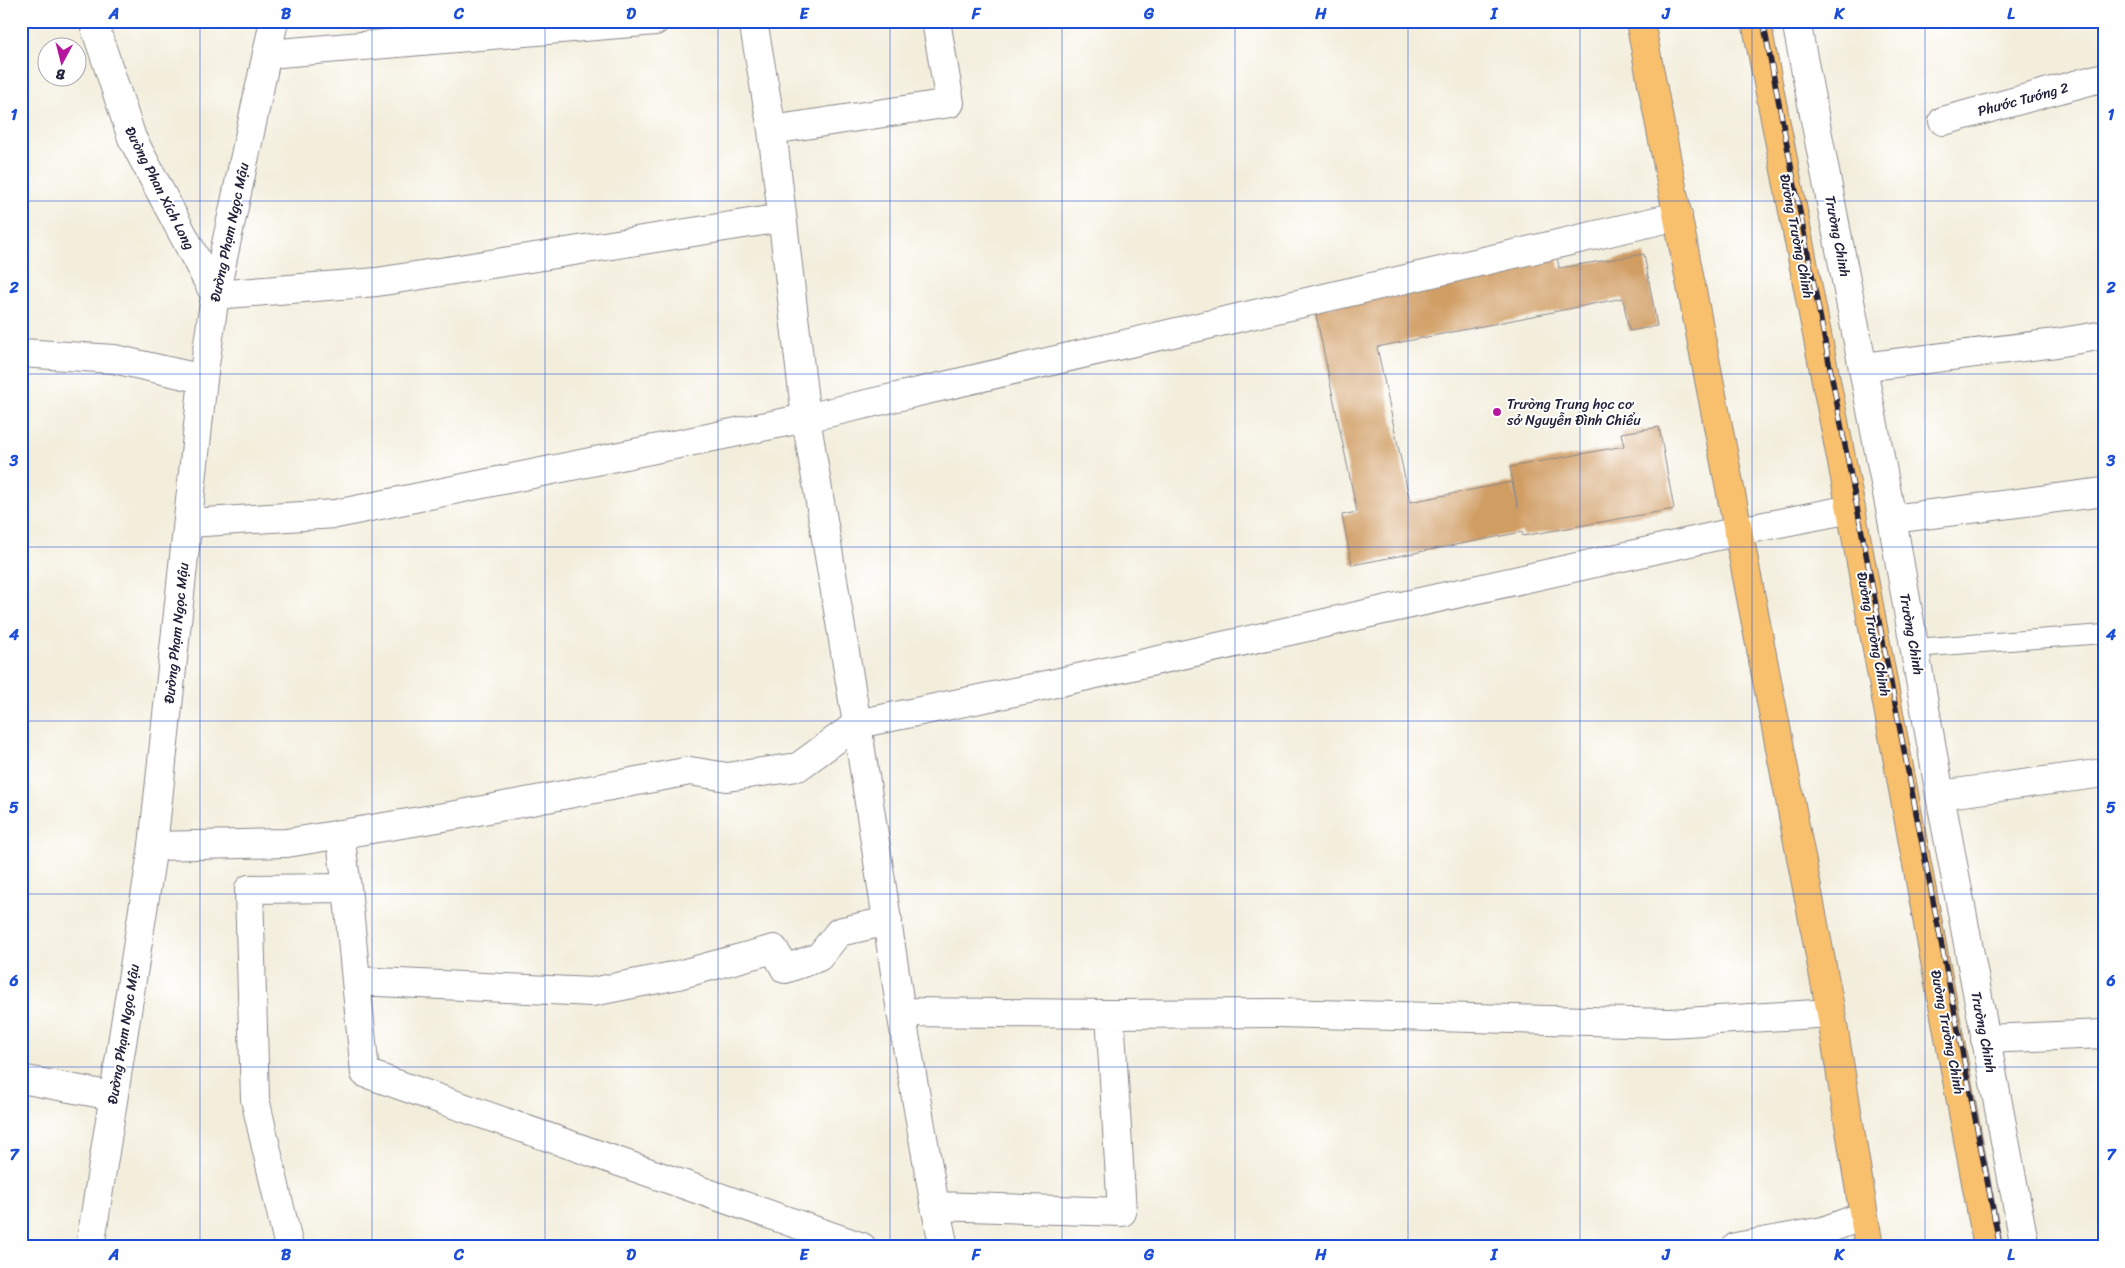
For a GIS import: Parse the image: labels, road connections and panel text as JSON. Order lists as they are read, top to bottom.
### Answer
{
  "streets": {
    "highway": ["Đường Trường Chinh"],
    "street": [
      "Phước Tướng 2",
      "Đường Phan Xích Long",
      "Đường Phạm Ngọc Mậu",
      "Trường Chinh"
    ]
  },
  "crossings": [
    ["Đường Phan Xích Long", "Đường Phạm Ngọc Mậu"]
  ],
  "places": ["Trường Trung học cơ sở Nguyễn Đình Chiểu"],
  "north": "bottom",
  "grid": {
    "columns": [
      "A",
      "B",
      "C",
      "D",
      "E",
      "F",
      "G",
      "H",
      "I",
      "J",
      "K",
      "L"
    ],
    "rows": [
      "1",
      "2",
      "3",
      "4",
      "5",
      "6",
      "7"
    ]
  }
}
